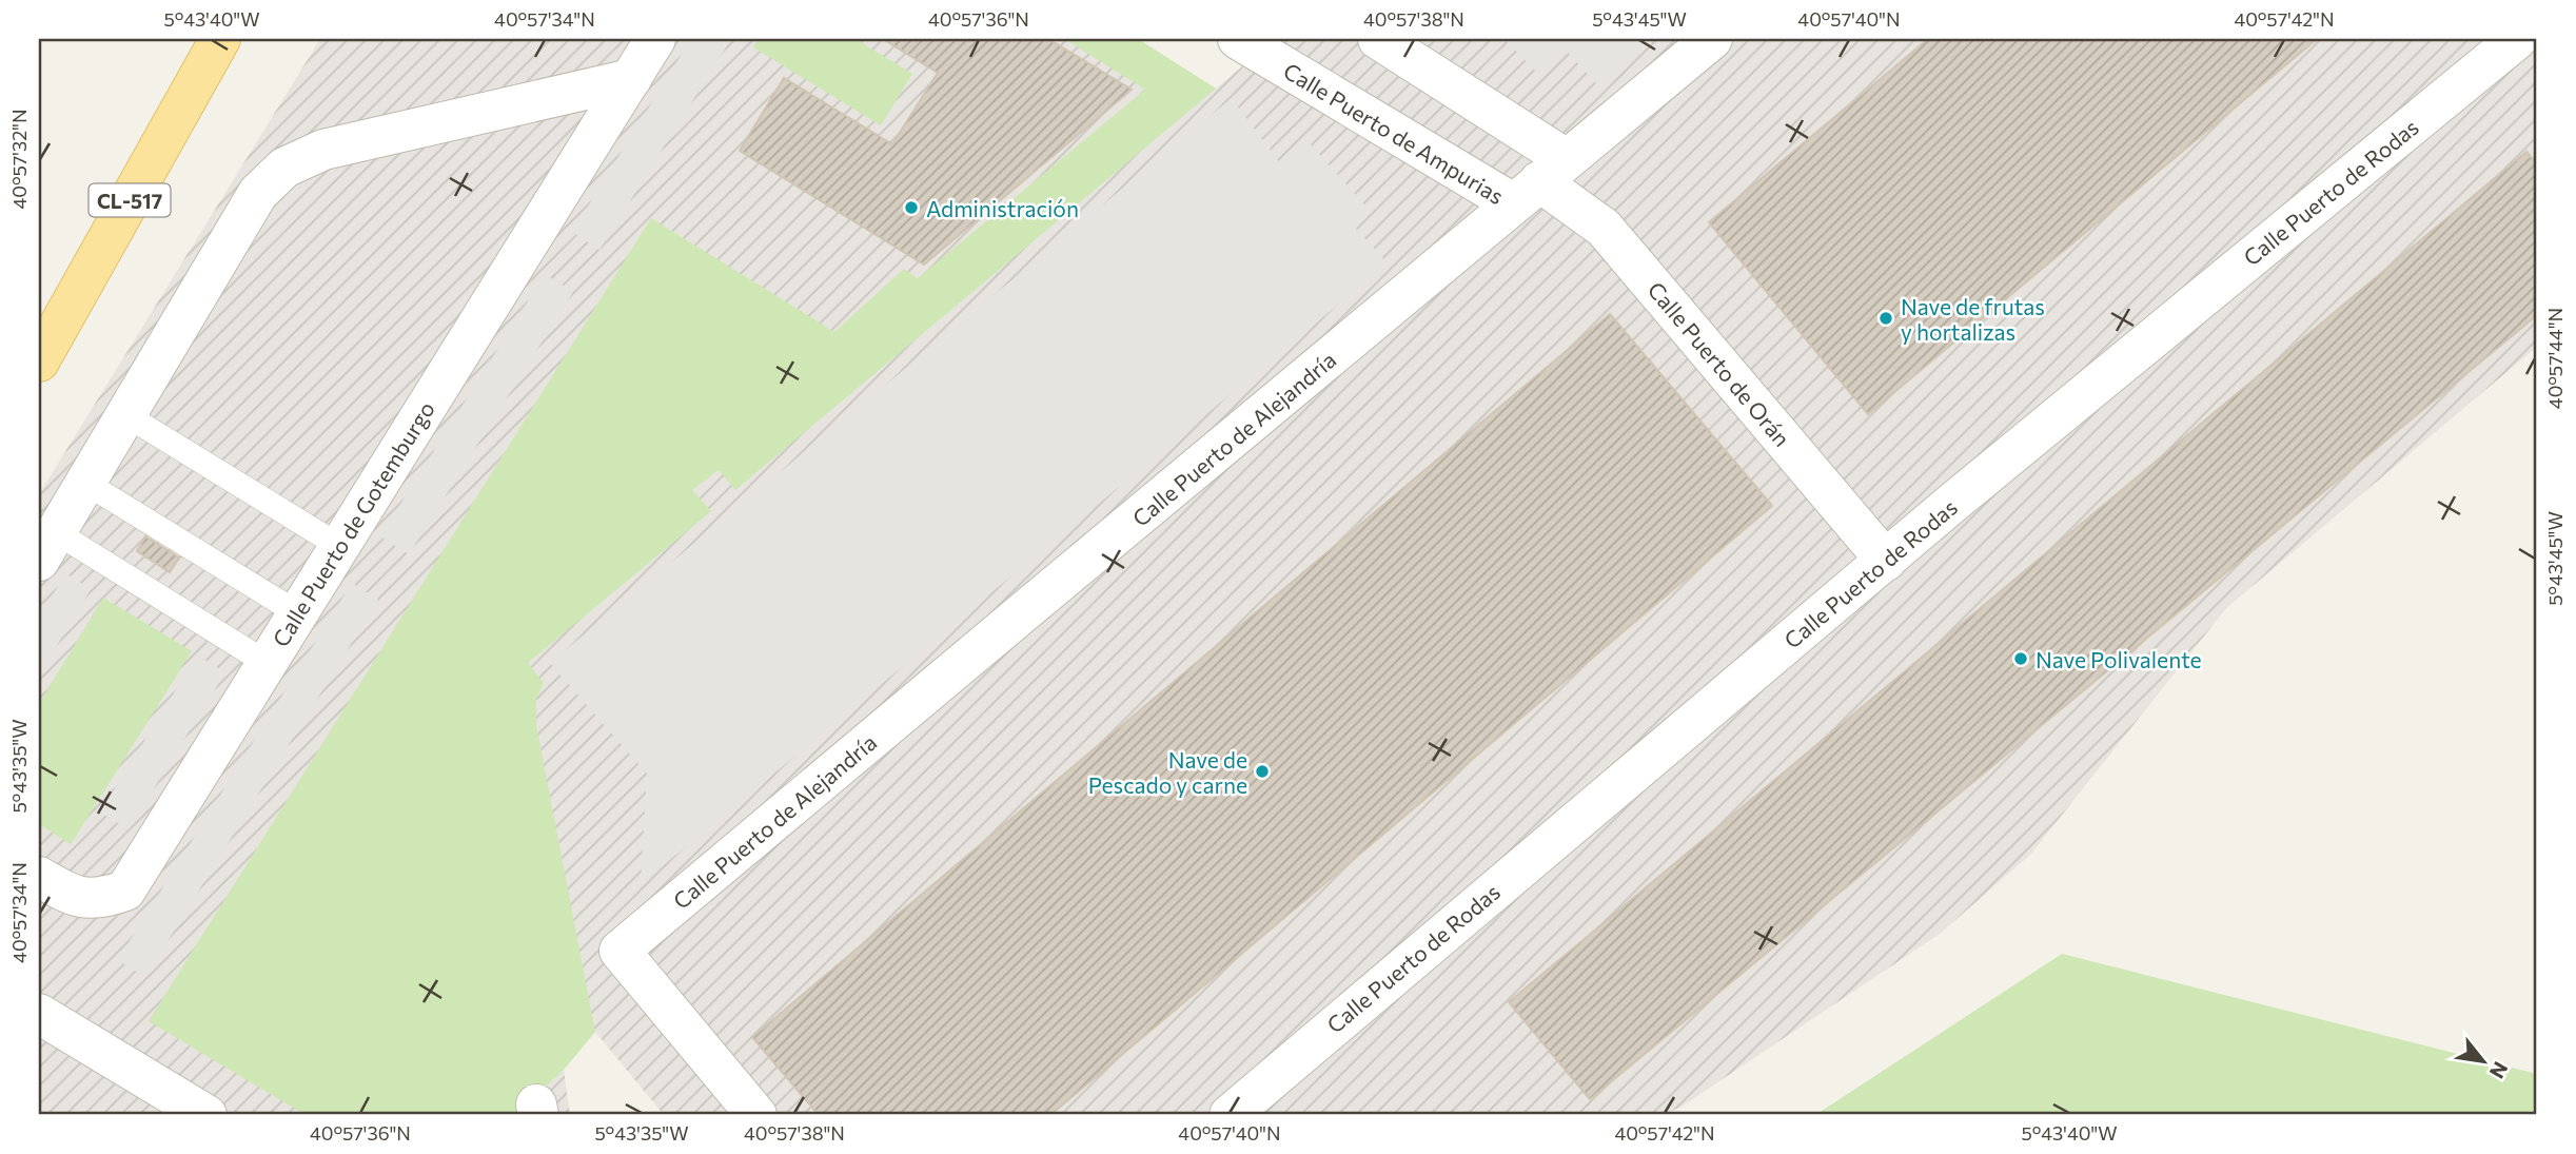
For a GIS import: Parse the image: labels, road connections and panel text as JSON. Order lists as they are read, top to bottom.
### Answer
{
  "streets": {
    "main road": ["CL-517"],
    "street": [
      "Calle Puerto de Ampurias",
      "Calle Puerto de Rodas",
      "Calle Puerto de Orán",
      "Calle Puerto de Alejandría",
      "Calle Puerto de Gotemburgo"
    ]
  },
  "crossings": [
    ["Calle Puerto de Ampurias", "Calle Puerto de Orán"],
    ["Calle Puerto de Ampurias", "Calle Puerto de Alejandría"],
    ["Calle Puerto de Rodas", "Calle Puerto de Orán"],
    ["Calle Puerto de Orán", "Calle Puerto de Alejandría"]
  ],
  "places": [
    "Administración",
    "Nave de frutas y hortalizas",
    "Nave Polivalente",
    "Nave de Pescado y carne"
  ],
  "north": "bottom right",
  "coordinates": [
    "5°43'40\"W",
    "40°57'34\"N",
    "40°57'36\"N",
    "40°57'38\"N",
    "5°43'45\"W",
    "40°57'40\"N",
    "40°57'42\"N",
    "40°57'32\"N",
    "40°57'44\"N",
    "5°43'35\"W"
  ]
}
